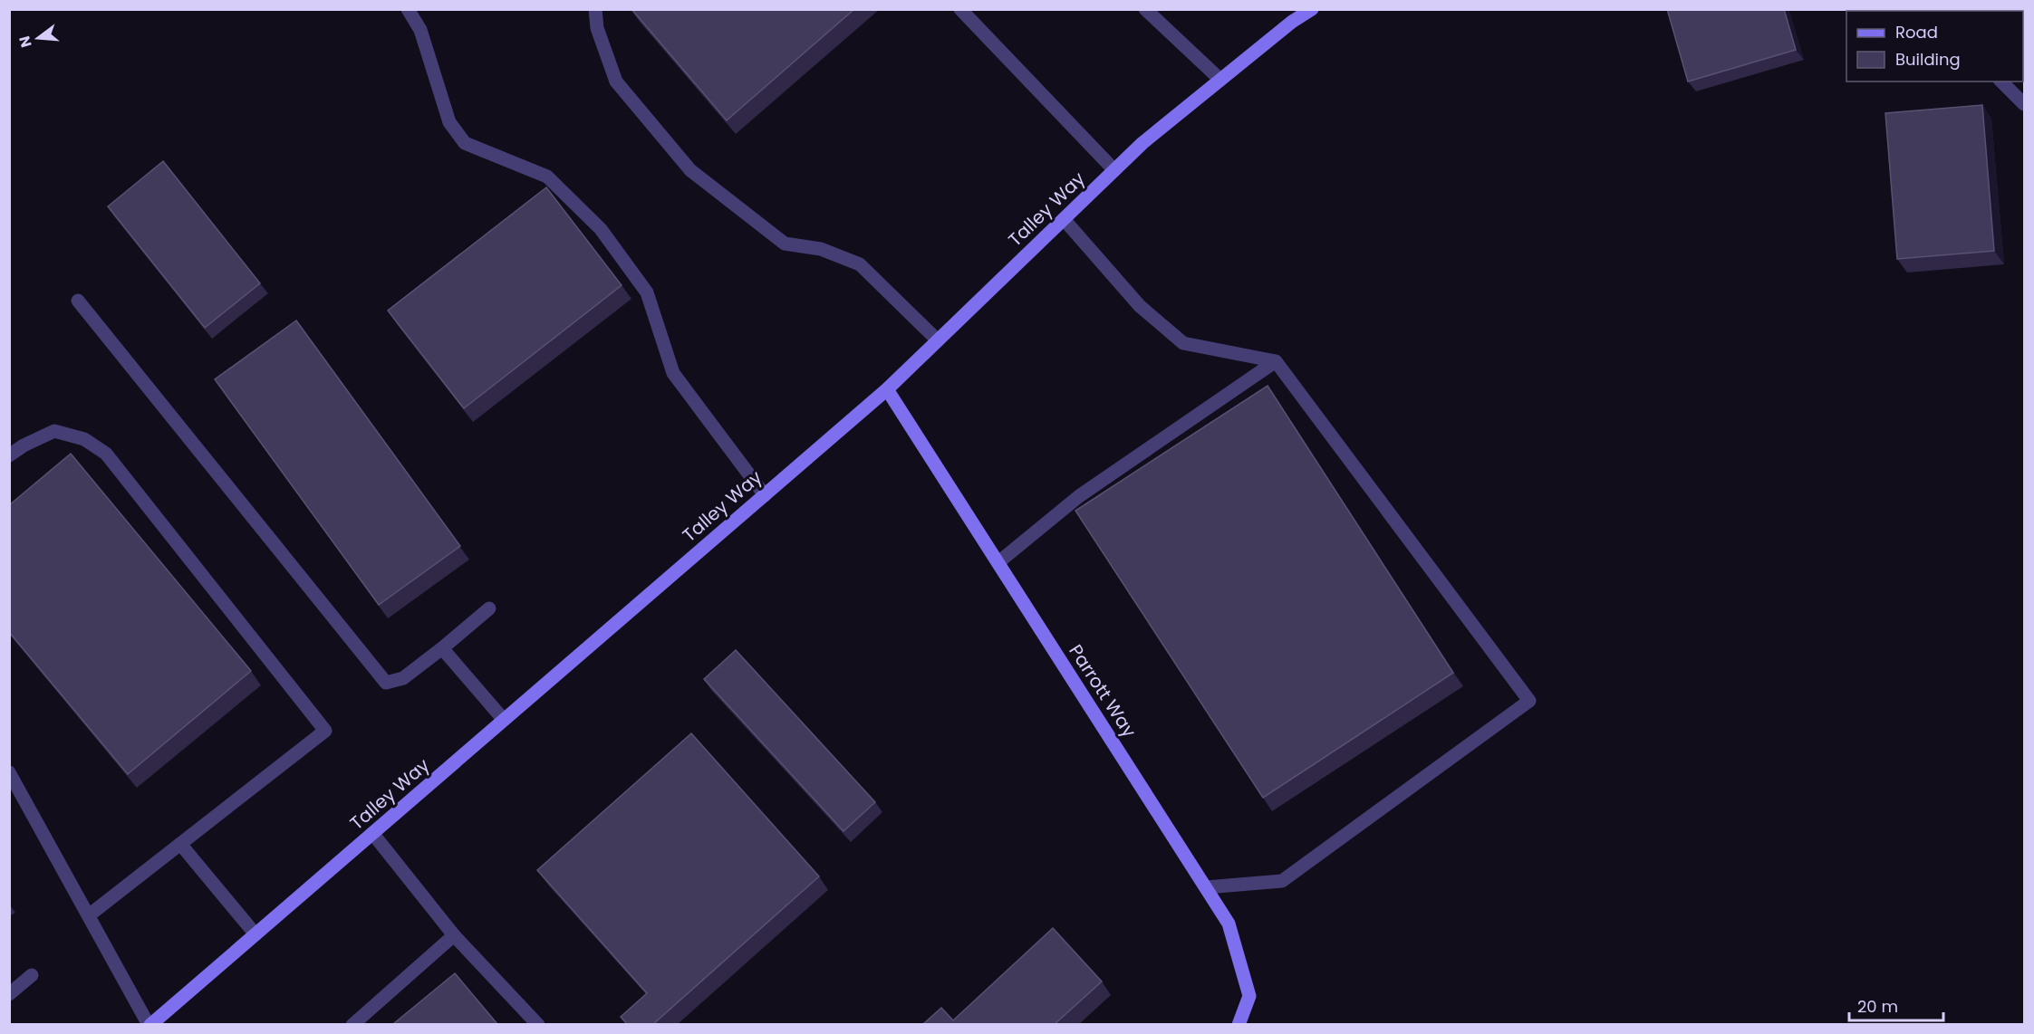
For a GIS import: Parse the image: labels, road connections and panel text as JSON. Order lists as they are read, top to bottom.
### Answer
{
  "streets": {
    "main road": ["Talley Way", "Parrott Way"]
  },
  "crossings": [
    ["Talley Way", "Parrott Way"]
  ],
  "legend": ["Road", "Building"],
  "scale_bar": "20 m",
  "north": "left"
}
